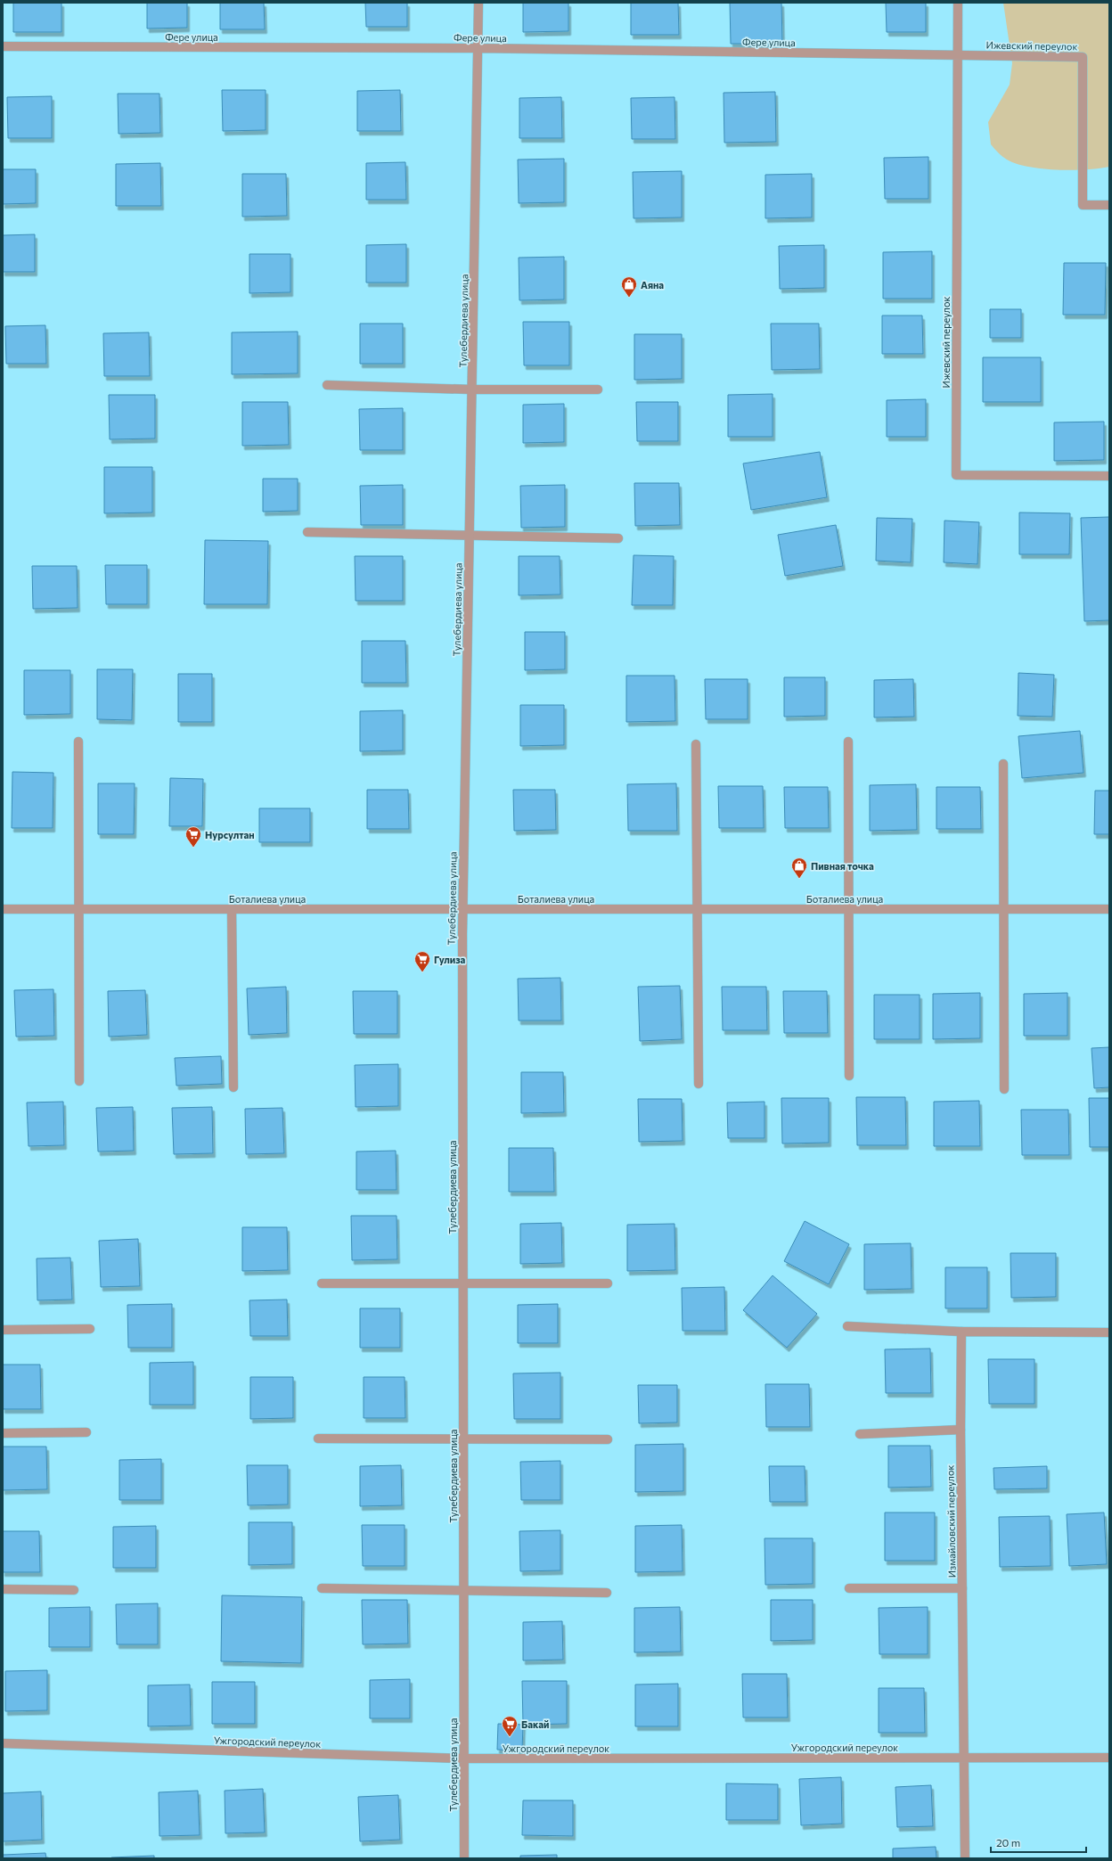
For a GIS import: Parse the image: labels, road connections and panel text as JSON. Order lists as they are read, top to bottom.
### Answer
{
  "streets": {
    "street": [
      "Фере улица",
      "Ижевский переулок",
      "Тулебердиева улица",
      "Боталиева улица",
      "Измайловский переулок",
      "Ужгородский переулок"
    ]
  },
  "crossings": [
    ["Фере улица", "Ижевский переулок"],
    ["Фере улица", "Тулебердиева улица"],
    ["Тулебердиева улица", "Боталиева улица"],
    ["Тулебердиева улица", "Ужгородский переулок"],
    ["Измайловский переулок", "Ужгородский переулок"]
  ],
  "places": {
    "shop": ["Аяна", "Пивная точка"],
    "supermarket": ["Нурсултан", "Гулиза", "Бакай"]
  },
  "scale_bar": "20 m"
}
